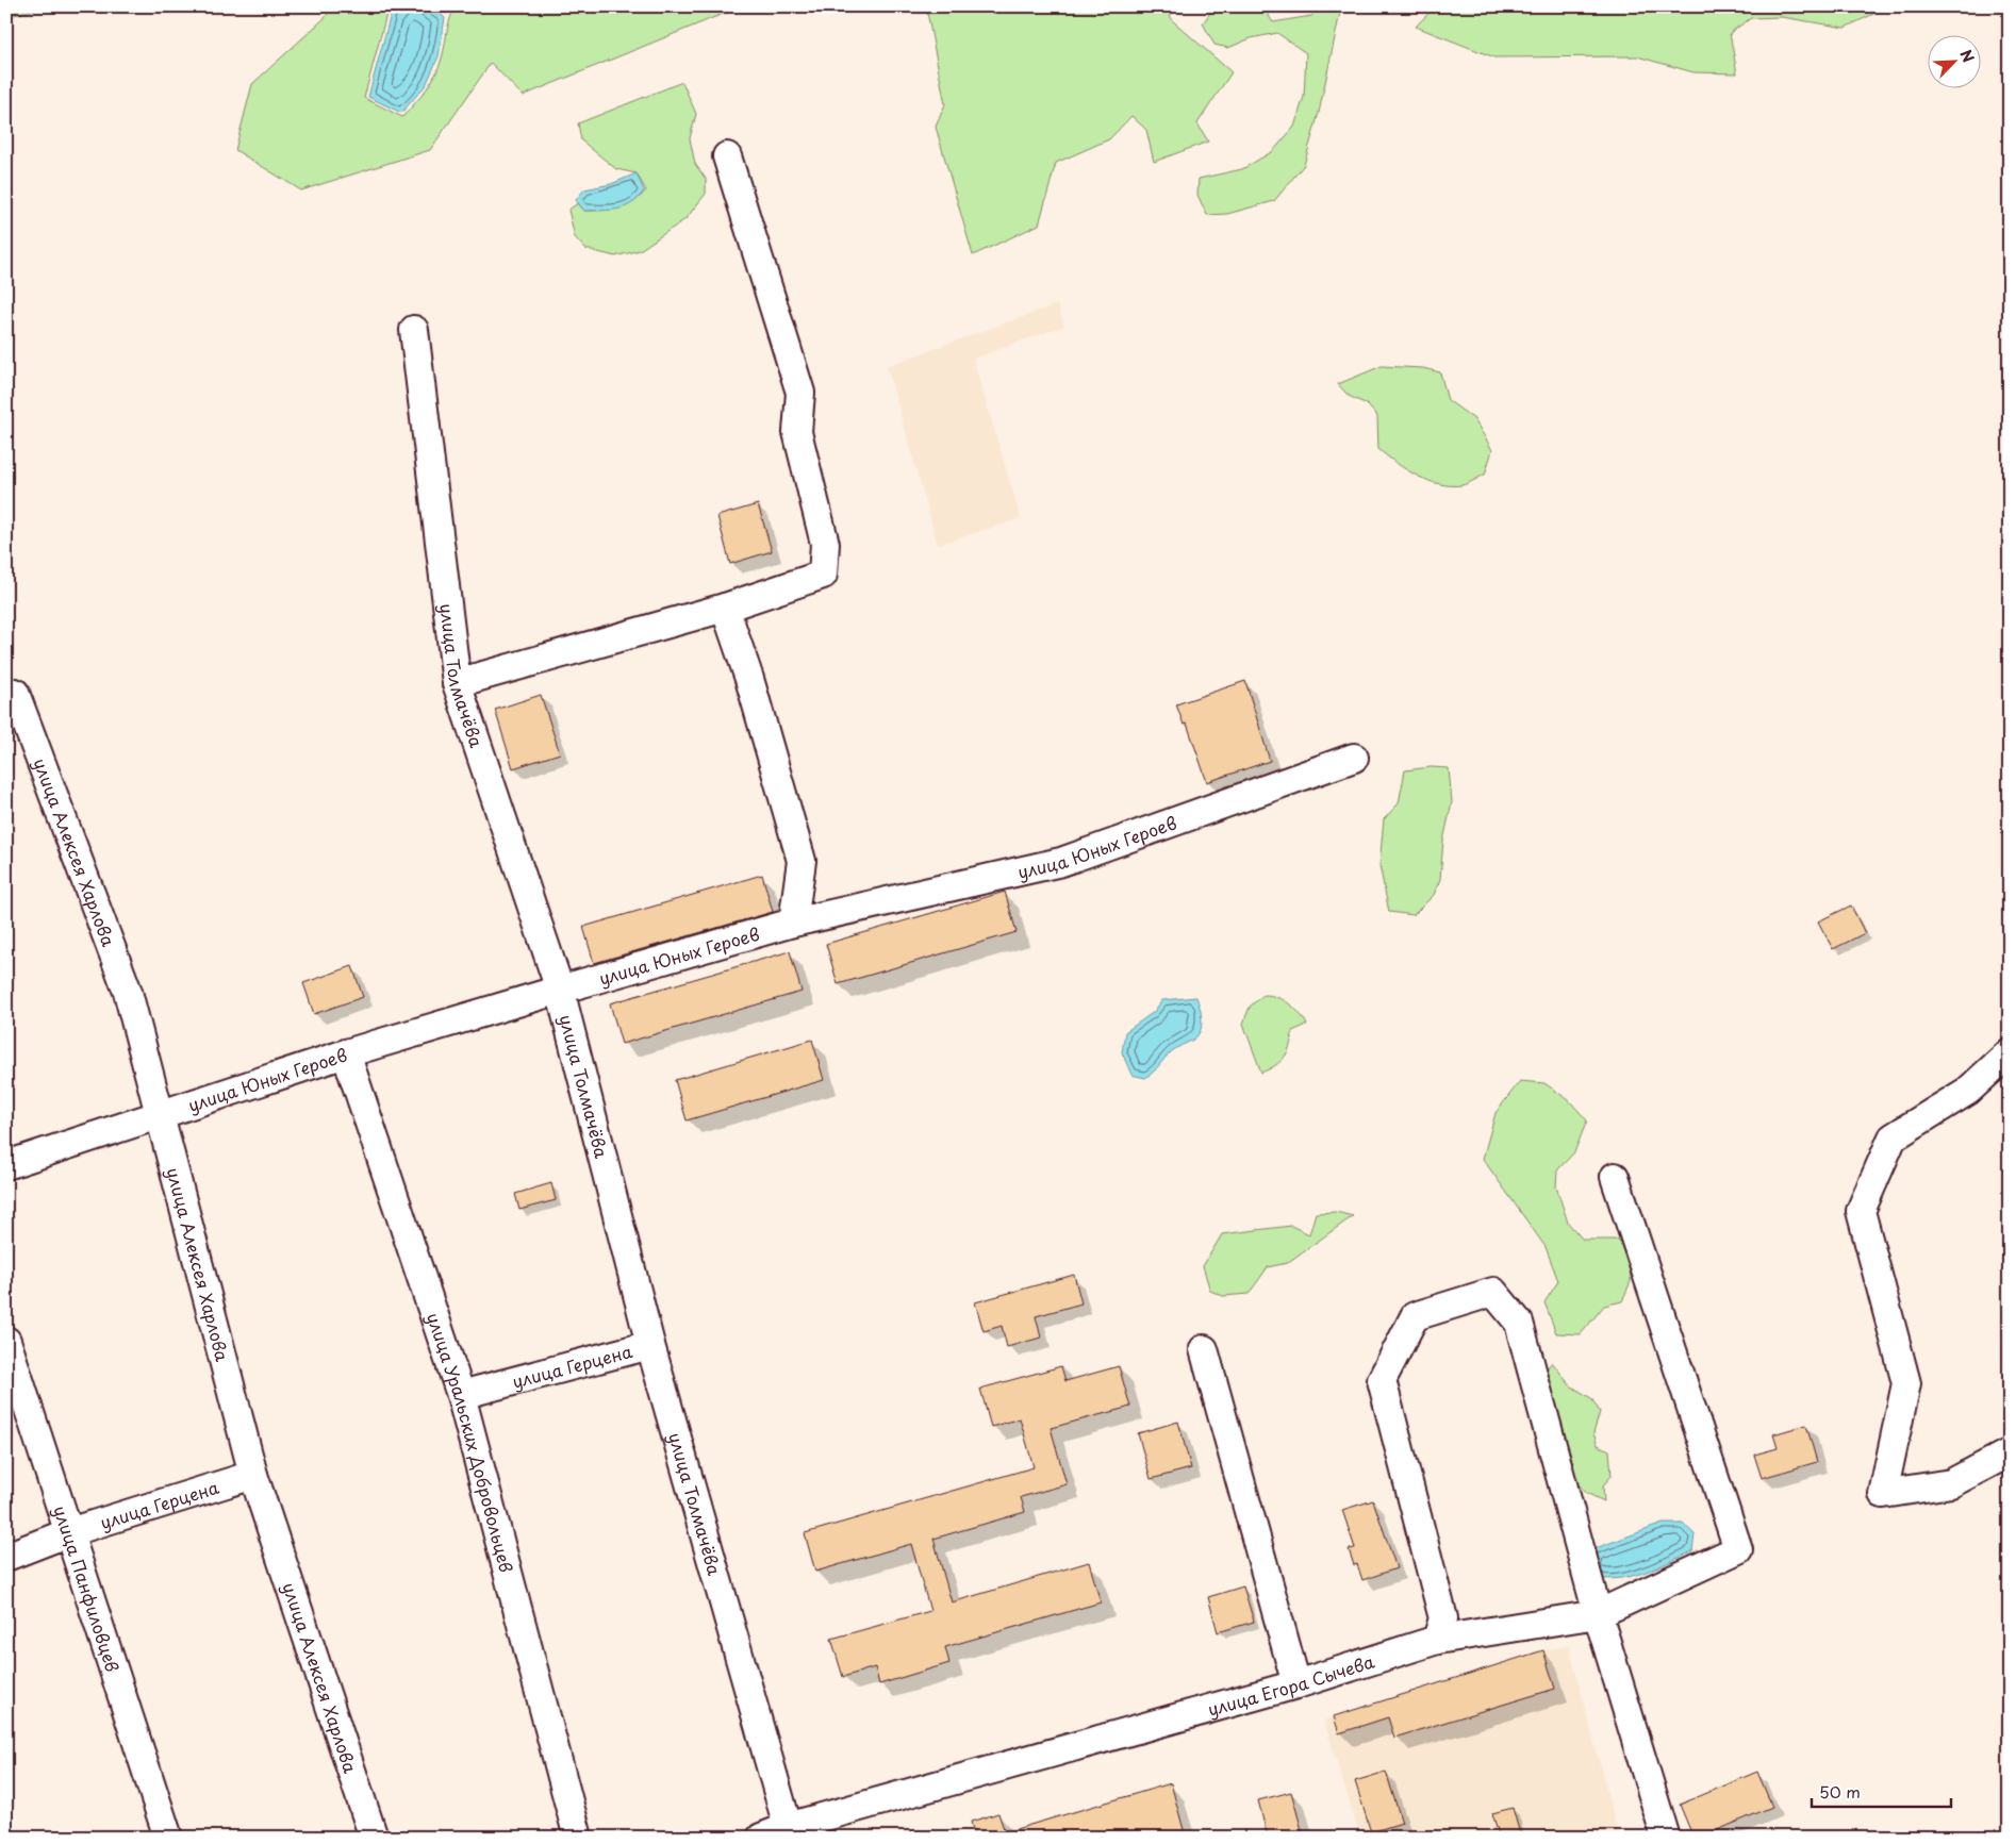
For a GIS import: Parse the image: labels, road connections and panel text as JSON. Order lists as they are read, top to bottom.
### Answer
{
  "streets": {
    "street": [
      "улица Толмачёва",
      "улица Юных Героев",
      "улица Алексея Харлова",
      "улица Герцена",
      "улица Уральских Добровольцев",
      "улица Панфиловцев",
      "улица Егора Сычева"
    ]
  },
  "crossings": [
    ["улица Толмачёва", "улица Юных Героев"],
    ["улица Толмачёва", "улица Герцена"],
    ["улица Толмачёва", "улица Егора Сычева"],
    ["улица Юных Героев", "улица Алексея Харлова"],
    ["улица Юных Героев", "улица Уральских Добровольцев"],
    ["улица Алексея Харлова", "улица Герцена"],
    ["улица Герцена", "улица Уральских Добровольцев"],
    ["улица Герцена", "улица Панфиловцев"]
  ],
  "scale_bar": "50 m",
  "north": "top right"
}
